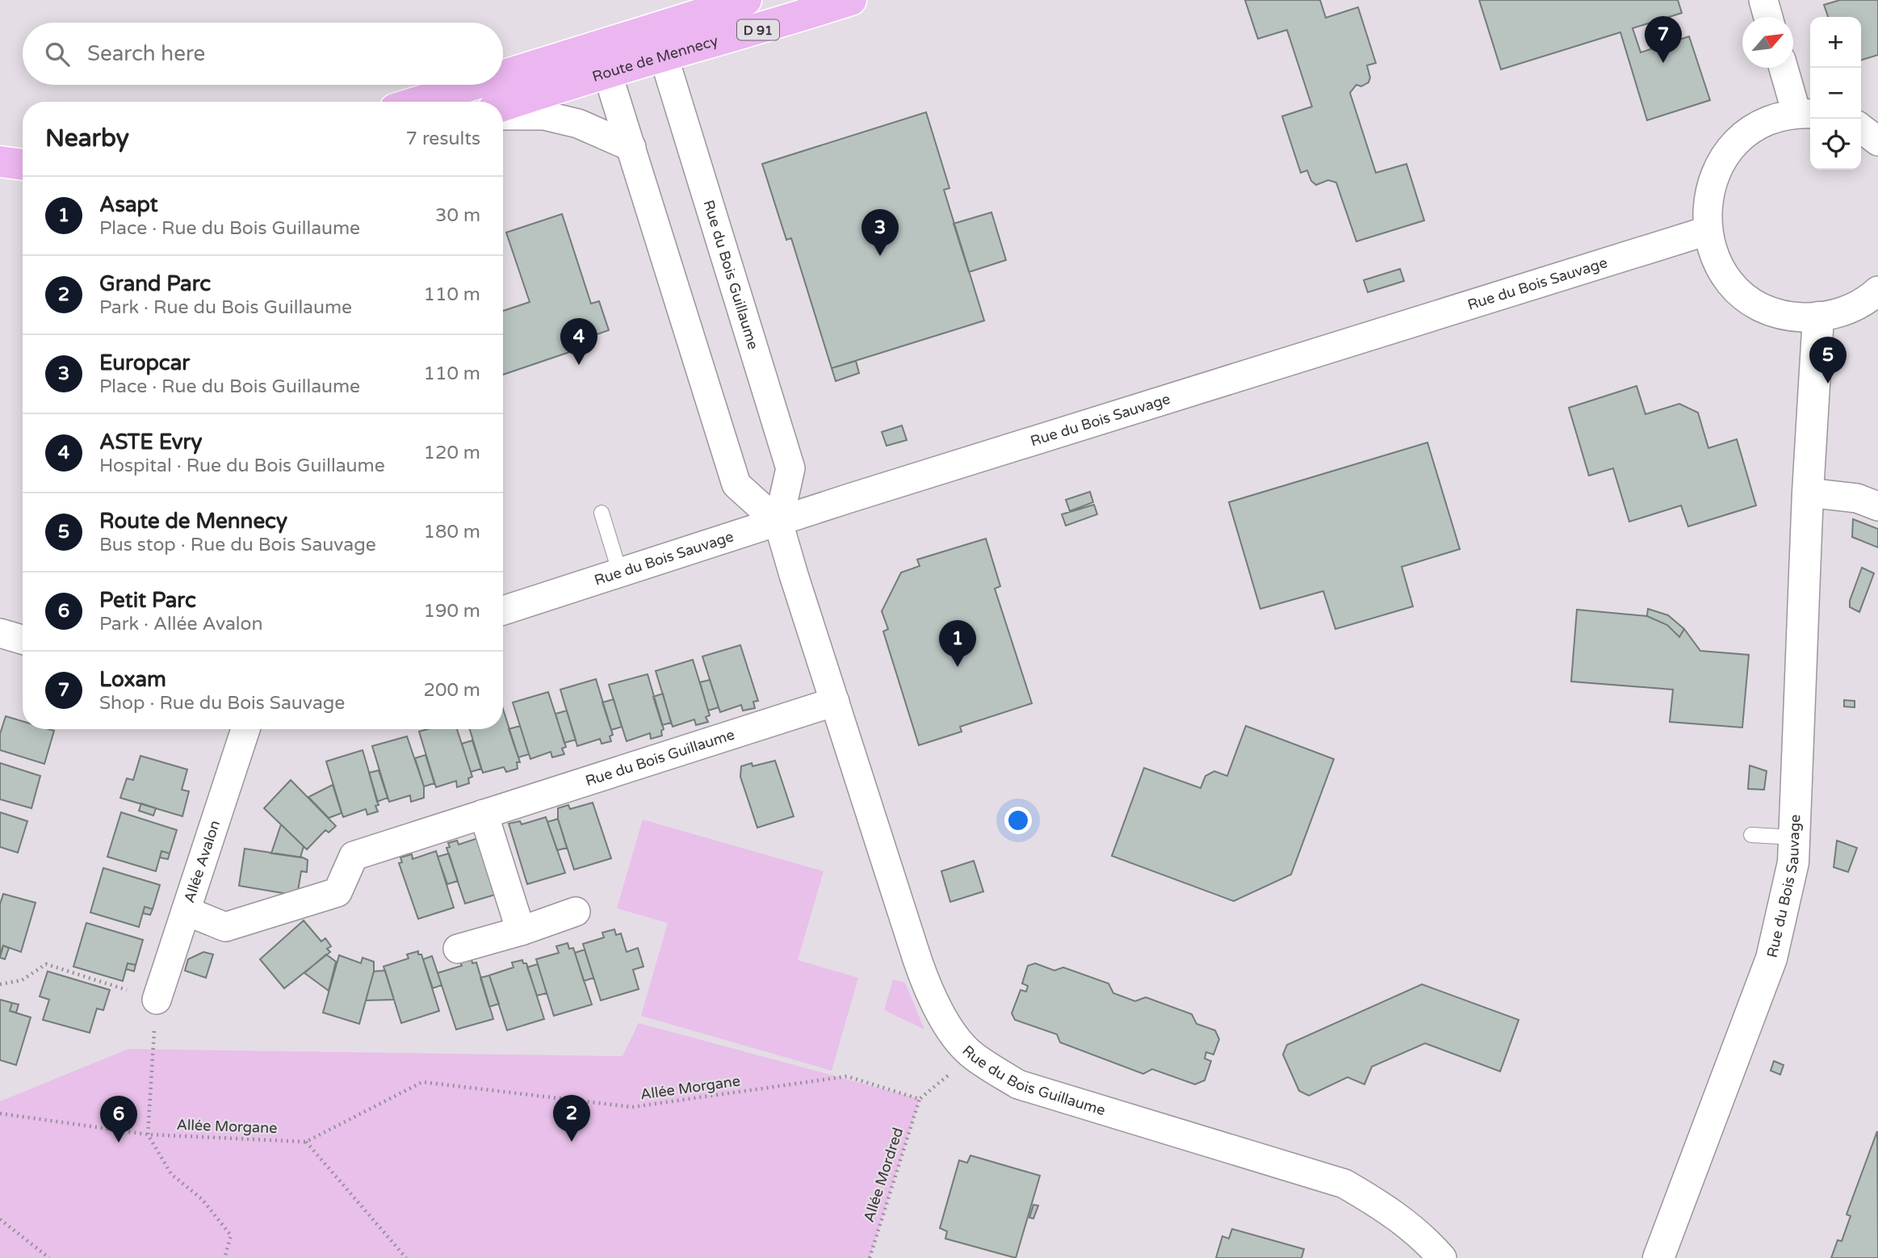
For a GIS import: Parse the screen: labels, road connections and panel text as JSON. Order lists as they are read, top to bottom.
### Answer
{
  "streets": {
    "main road": ["D 91", "Route de Mennecy", "Rue du Bois Sauvage"],
    "street": ["Rue du Bois Guillaume", "Allée Avalon"],
    "path": ["Allée Morgane", "Allée Mordred"]
  },
  "crossings": [
    ["Route de Mennecy", "Rue du Bois Guillaume"],
    ["Rue du Bois Guillaume", "Rue du Bois Sauvage"],
    ["Rue du Bois Guillaume", "Allée Avalon"],
    ["Allée Morgane", "Allée Mordred"]
  ],
  "north": "top right",
  "page": {
    "pins": [
      "7",
      "3",
      "4",
      "5",
      "1",
      "2",
      "6"
    ],
    "map_buttons": ["+", "−"],
    "search": "Search here",
    "heading": ["Nearby", "7 results"],
    "list": [
      {
        "mark": "1",
        "name": "Asapt",
        "note": "Place · Rue du Bois Guillaume",
        "value": "30 m"
      },
      {
        "mark": "2",
        "name": "Grand Parc",
        "note": "Park · Rue du Bois Guillaume",
        "value": "110 m"
      },
      {
        "mark": "3",
        "name": "Europcar",
        "note": "Place · Rue du Bois Guillaume",
        "value": "110 m"
      },
      {
        "mark": "4",
        "name": "ASTE Evry",
        "note": "Hospital · Rue du Bois Guillaume",
        "value": "120 m"
      },
      {
        "mark": "5",
        "name": "Route de Mennecy",
        "note": "Bus stop · Rue du Bois Sauvage",
        "value": "180 m"
      },
      {
        "mark": "6",
        "name": "Petit Parc",
        "note": "Park · Allée Avalon",
        "value": "190 m"
      },
      {
        "mark": "7",
        "name": "Loxam",
        "note": "Shop · Rue du Bois Sauvage",
        "value": "200 m"
      }
    ]
  }
}
